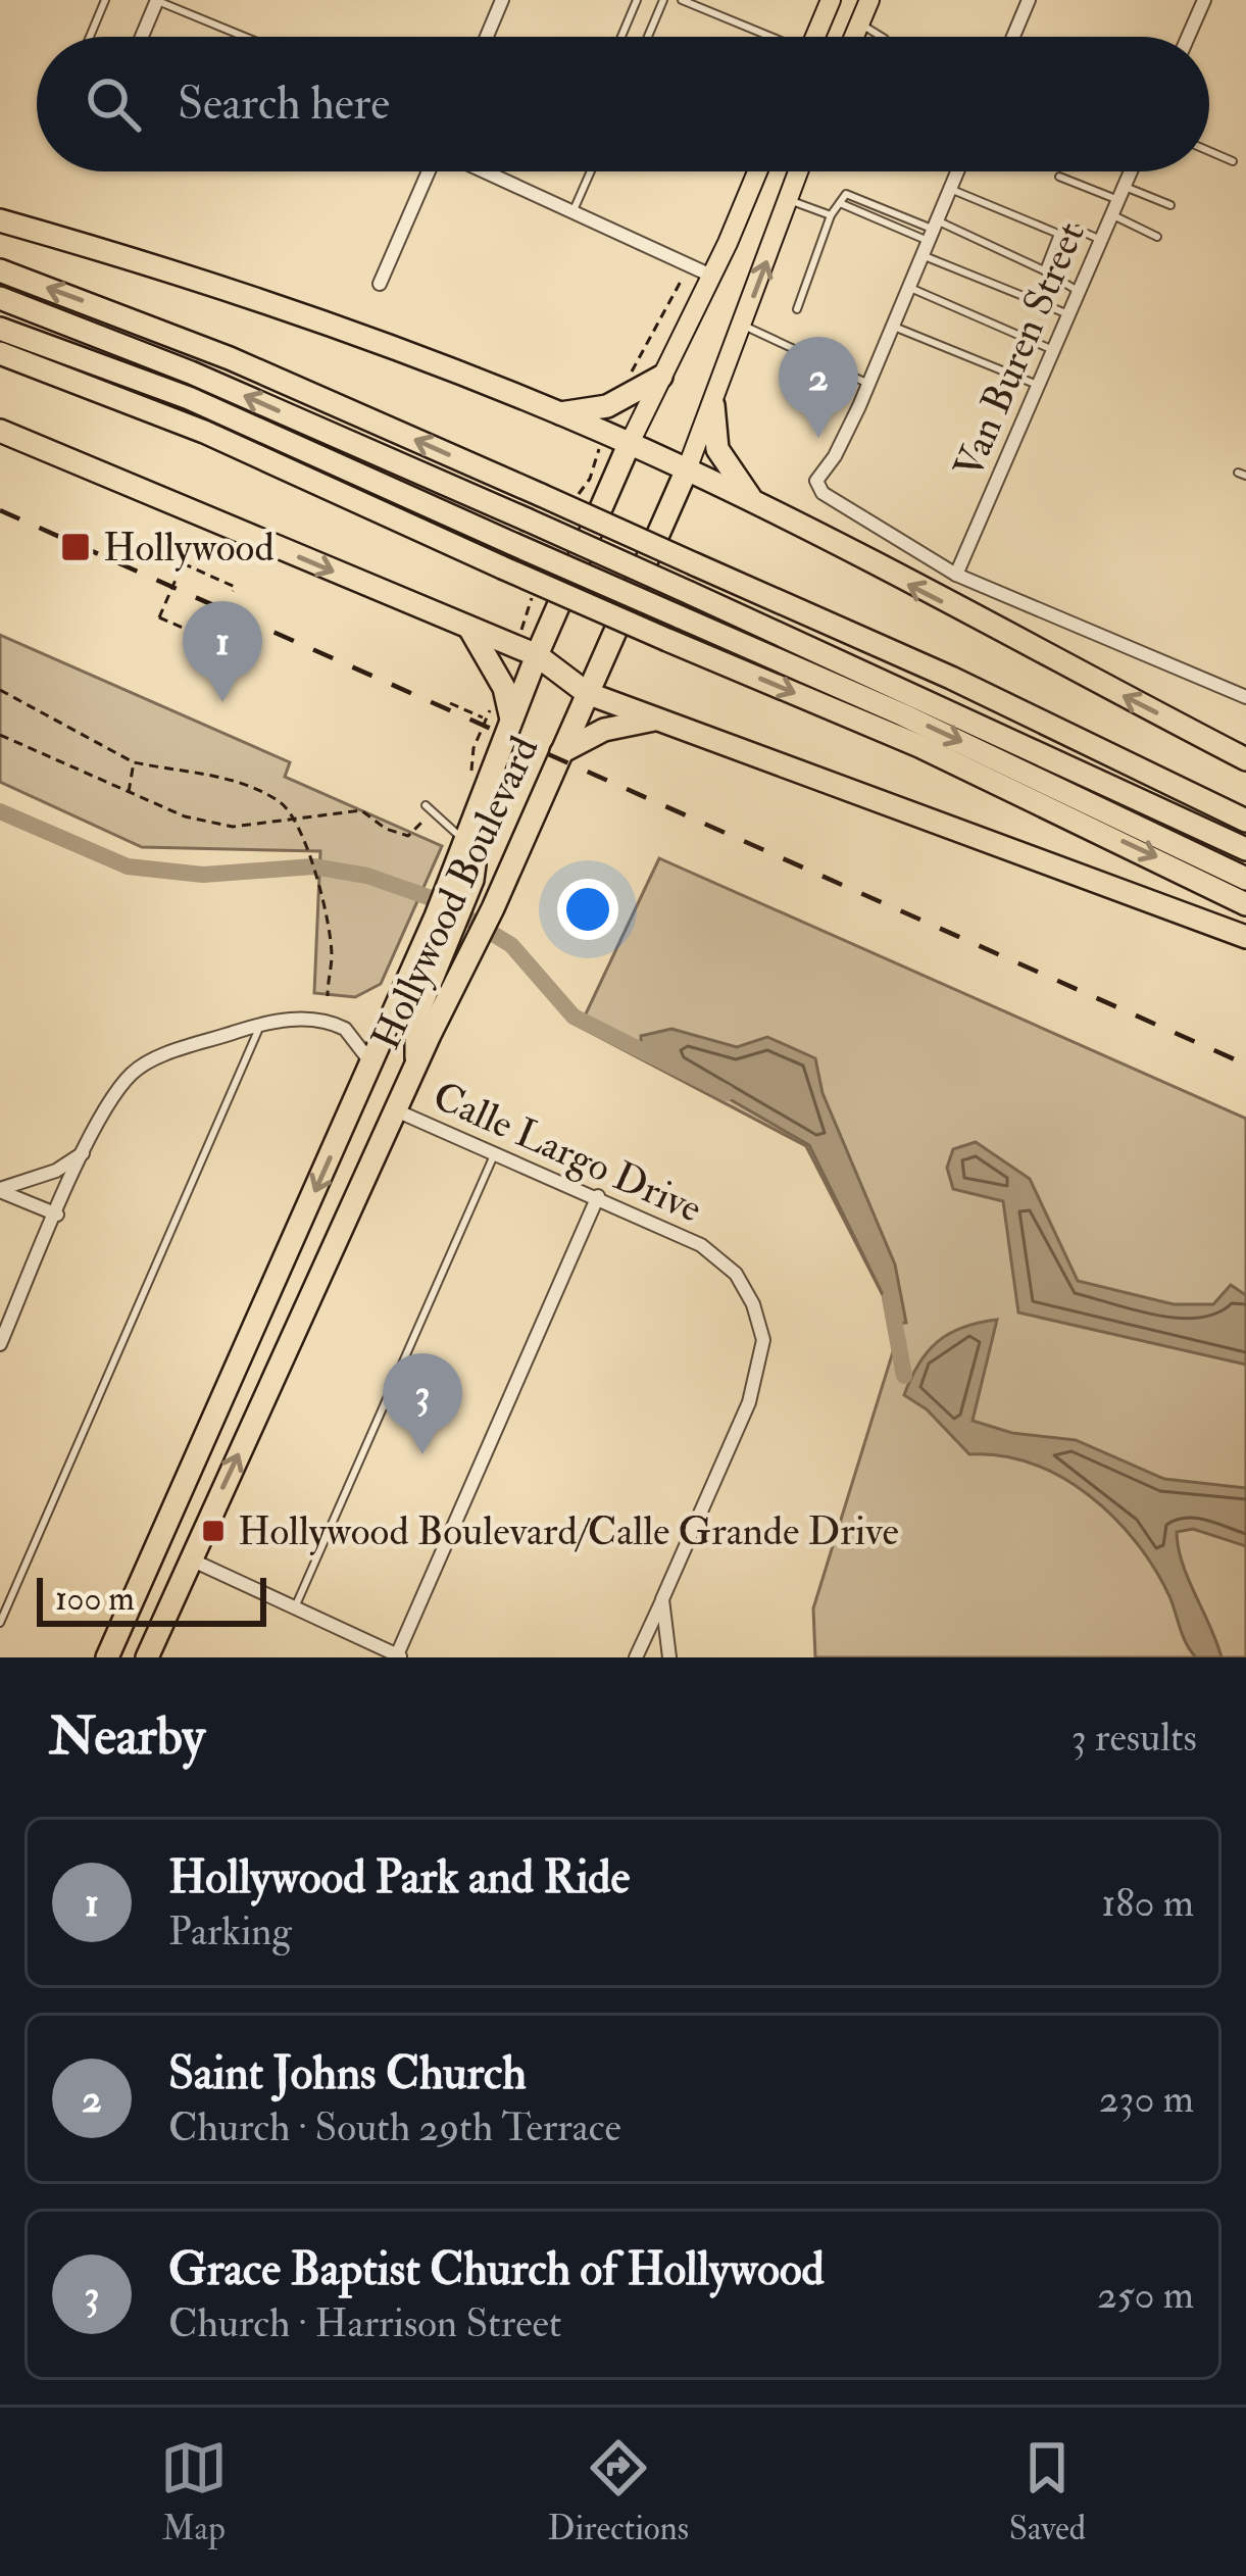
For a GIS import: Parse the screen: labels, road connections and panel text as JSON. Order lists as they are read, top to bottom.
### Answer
{
  "streets": {
    "highway": ["Hollywood Boulevard"],
    "street": ["Van Buren Street", "Calle Largo Drive"]
  },
  "crossings": [
    ["Hollywood Boulevard", "Calle Largo Drive"]
  ],
  "places": {
    "transit": ["Hollywood", "Hollywood Boulevard/Calle Grande Drive"]
  },
  "scale_bar": "100 m",
  "page": {
    "search": "Search here",
    "pins": ["2", "1", "3"],
    "scale": "100 m",
    "heading": ["Nearby", "3 results"],
    "list": [
      {
        "mark": "1",
        "name": "Hollywood Park and Ride",
        "note": "Parking",
        "value": "180 m"
      },
      {
        "mark": "2",
        "name": "Saint Johns Church",
        "note": "Church · South 29th Terrace",
        "value": "230 m"
      },
      {
        "mark": "3",
        "name": "Grace Baptist Church of Hollywood",
        "note": "Church · Harrison Street",
        "value": "250 m"
      }
    ],
    "nav": ["Map", "Directions", "Saved"]
  }
}
